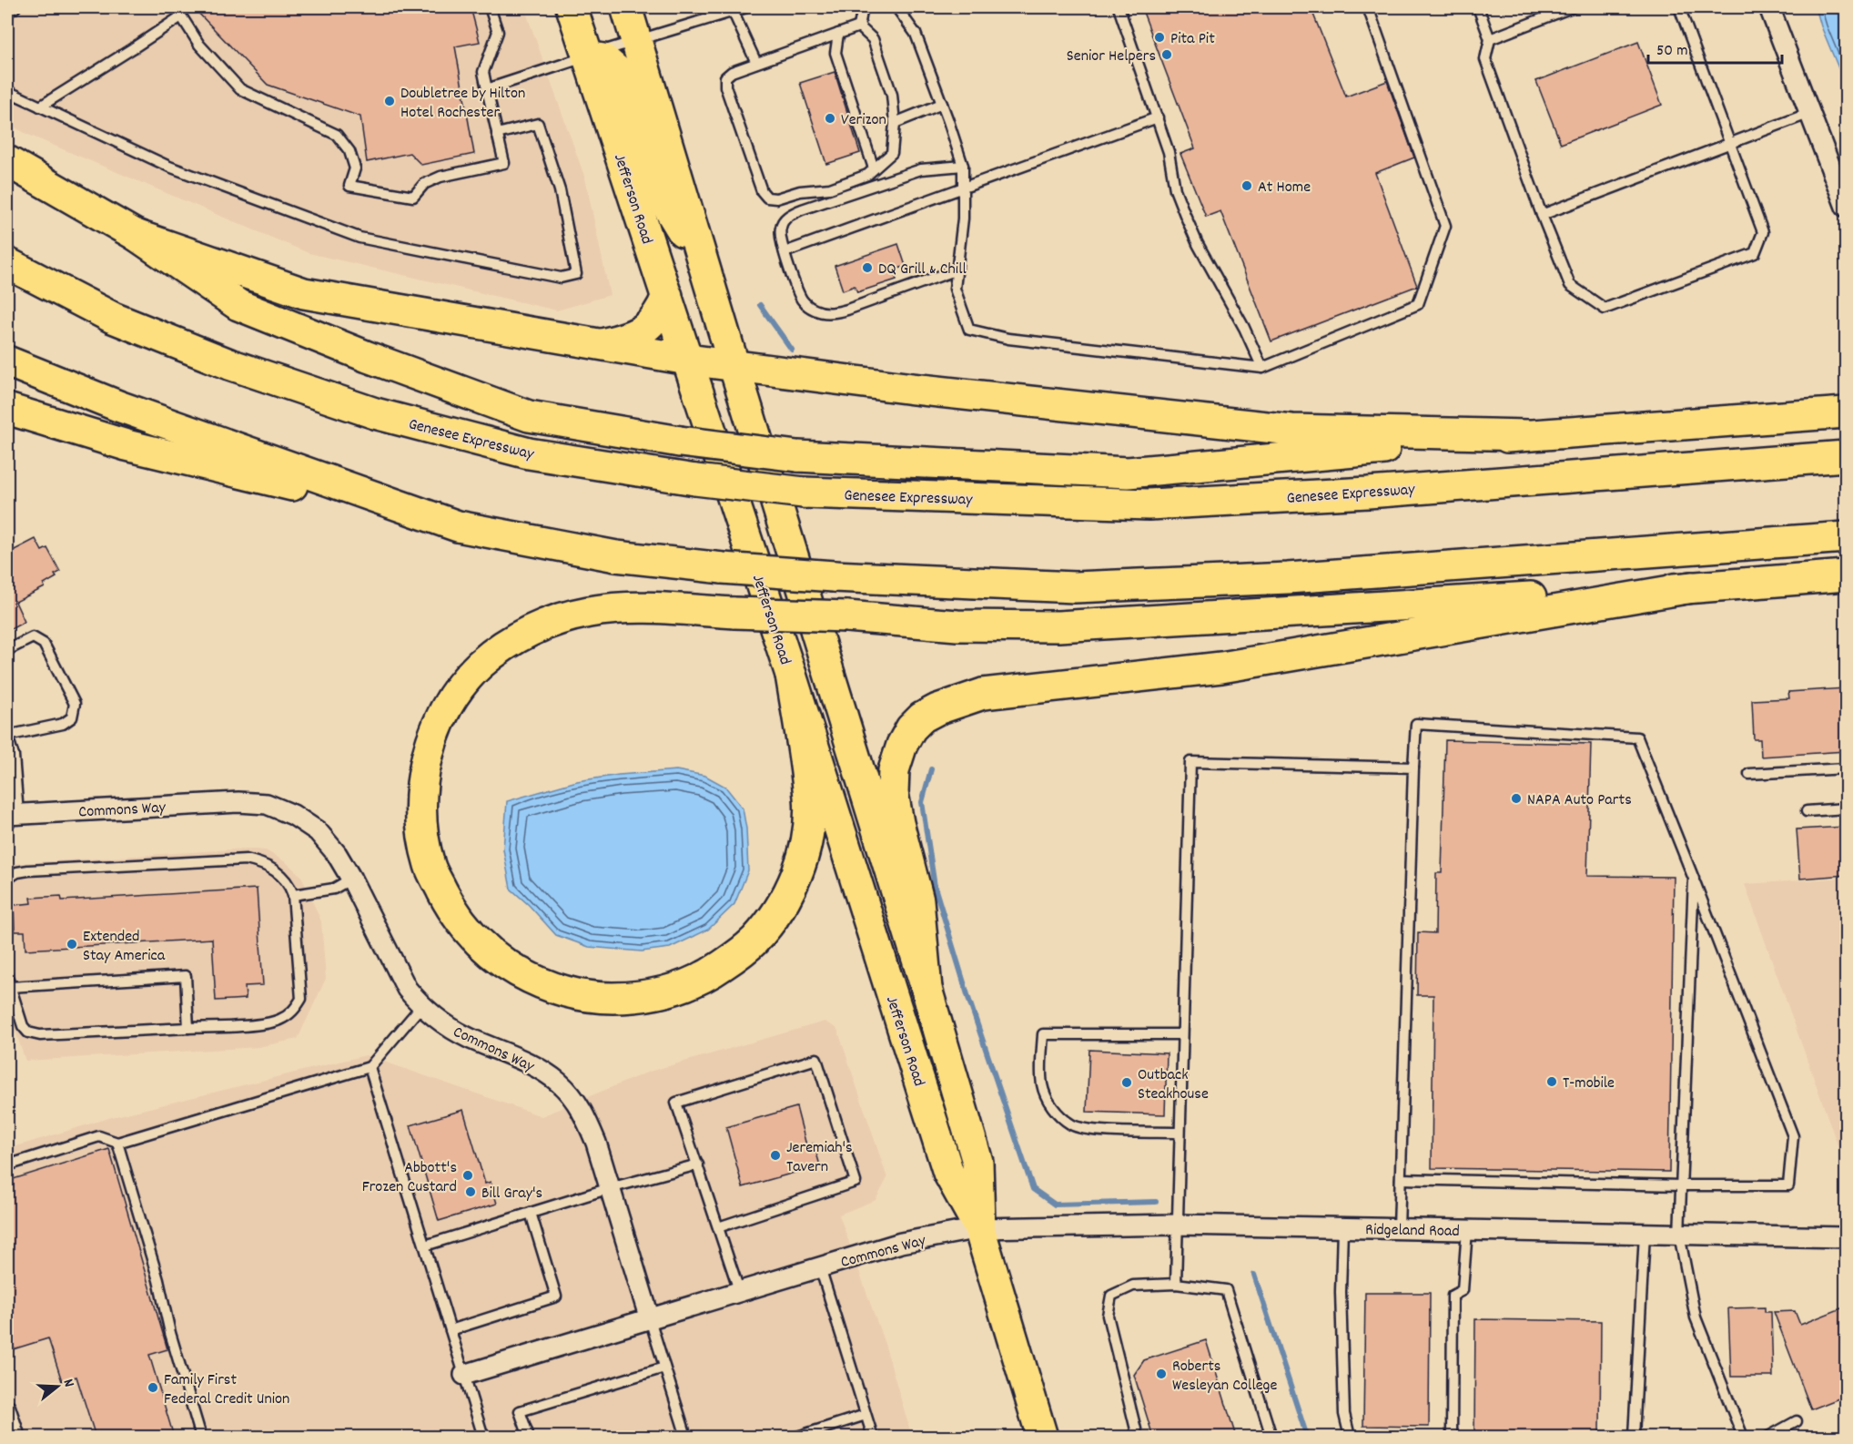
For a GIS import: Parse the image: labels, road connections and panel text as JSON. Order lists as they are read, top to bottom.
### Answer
{
  "streets": {
    "main road": ["Jefferson Road", "Genesee Expressway"],
    "street": ["Commons Way", "Ridgeland Road"]
  },
  "crossings": [
    ["Jefferson Road", "Commons Way"],
    ["Jefferson Road", "Ridgeland Road"],
    ["Commons Way", "Ridgeland Road"]
  ],
  "places": [
    "Pita Pit",
    "Senior Helpers",
    "Doubletree by Hilton Hotel Rochester",
    "Verizon",
    "At Home",
    "DQ Grill & Chill",
    "NAPA Auto Parts",
    "Extended Stay America",
    "T-mobile",
    "Outback Steakhouse",
    "Jeremiah's Tavern",
    "Abbott's Frozen Custard",
    "Bill Gray's",
    "Roberts Wesleyan College",
    "Family First Federal Credit Union"
  ],
  "scale_bar": "50 m",
  "north": "right"
}
